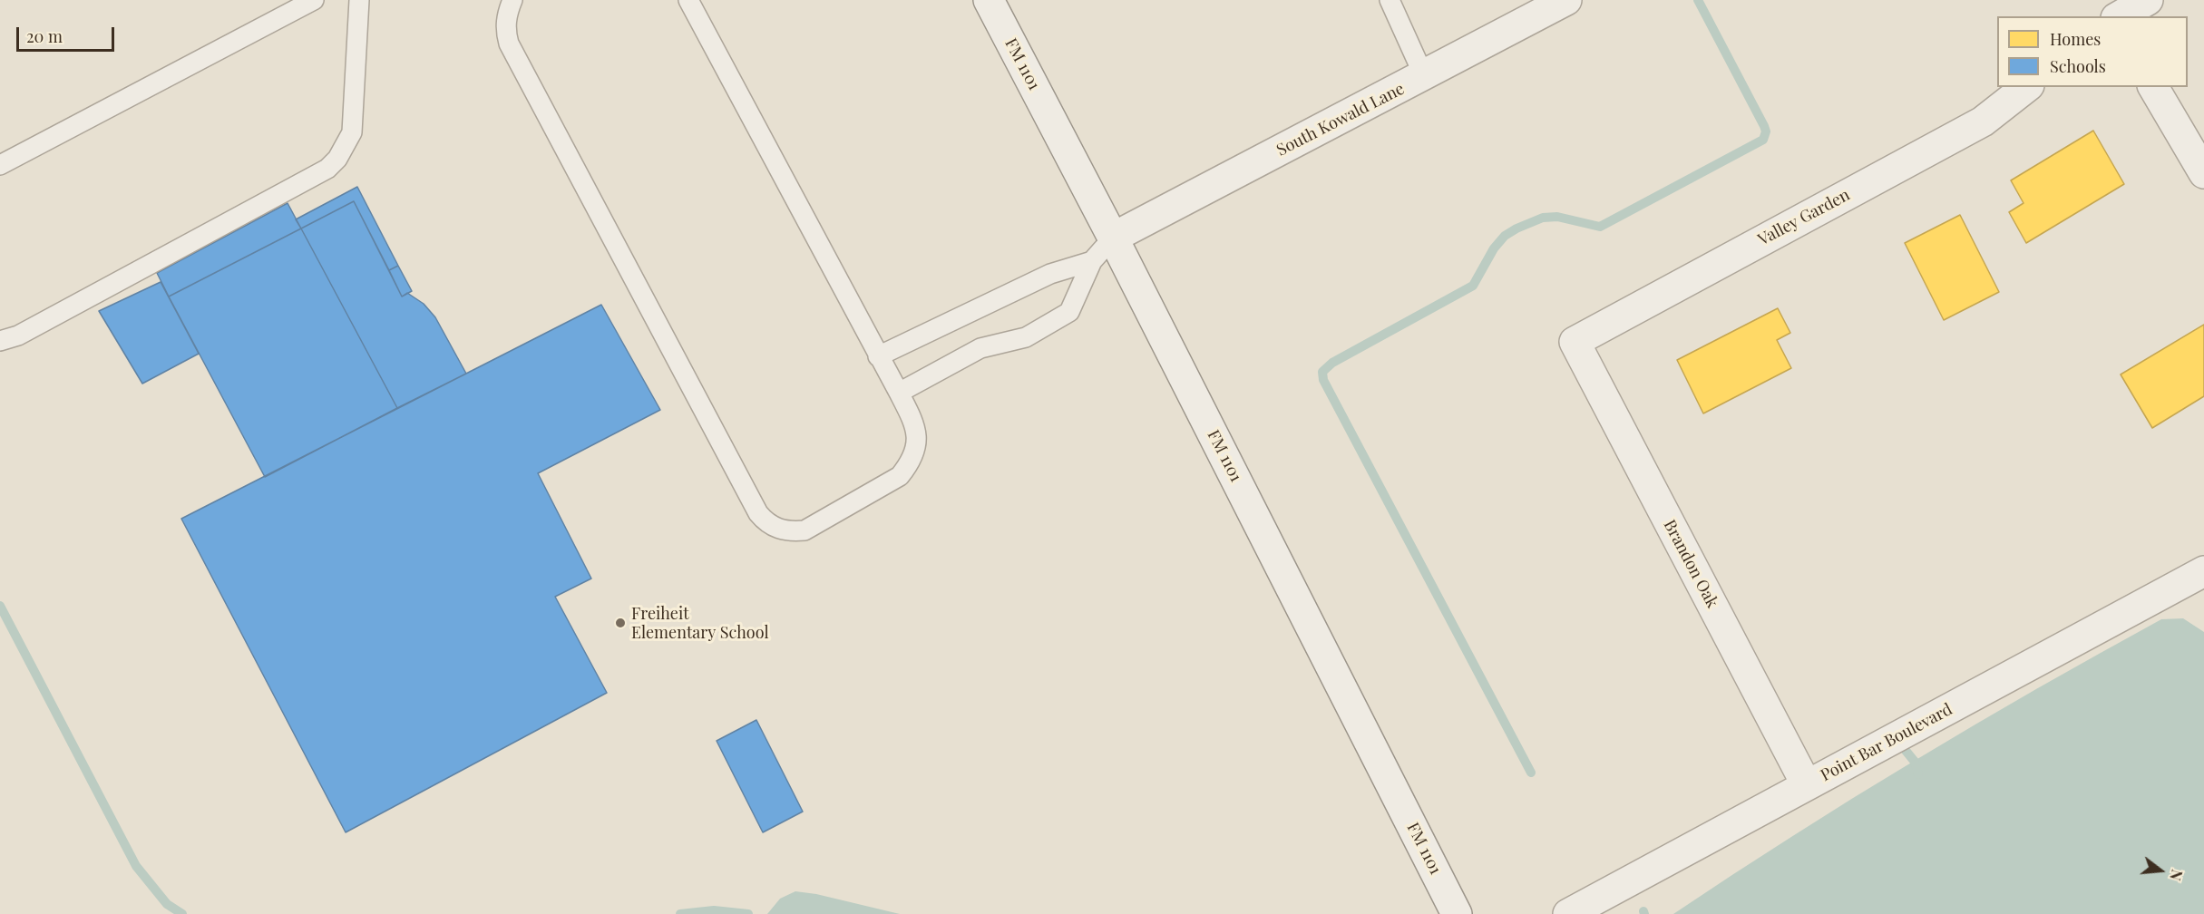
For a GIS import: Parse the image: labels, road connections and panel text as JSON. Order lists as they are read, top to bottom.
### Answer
{
  "streets": {
    "street": [
      "FM 1101",
      "South Kowald Lane",
      "Valley Garden",
      "Brandon Oak",
      "Point Bar Boulevard"
    ]
  },
  "crossings": [
    ["FM 1101", "South Kowald Lane"],
    ["Valley Garden", "Brandon Oak"],
    ["Brandon Oak", "Point Bar Boulevard"]
  ],
  "places": ["Freiheit Elementary School"],
  "legend": ["Homes", "Schools"],
  "scale_bar": "20 m",
  "north": "right"
}
